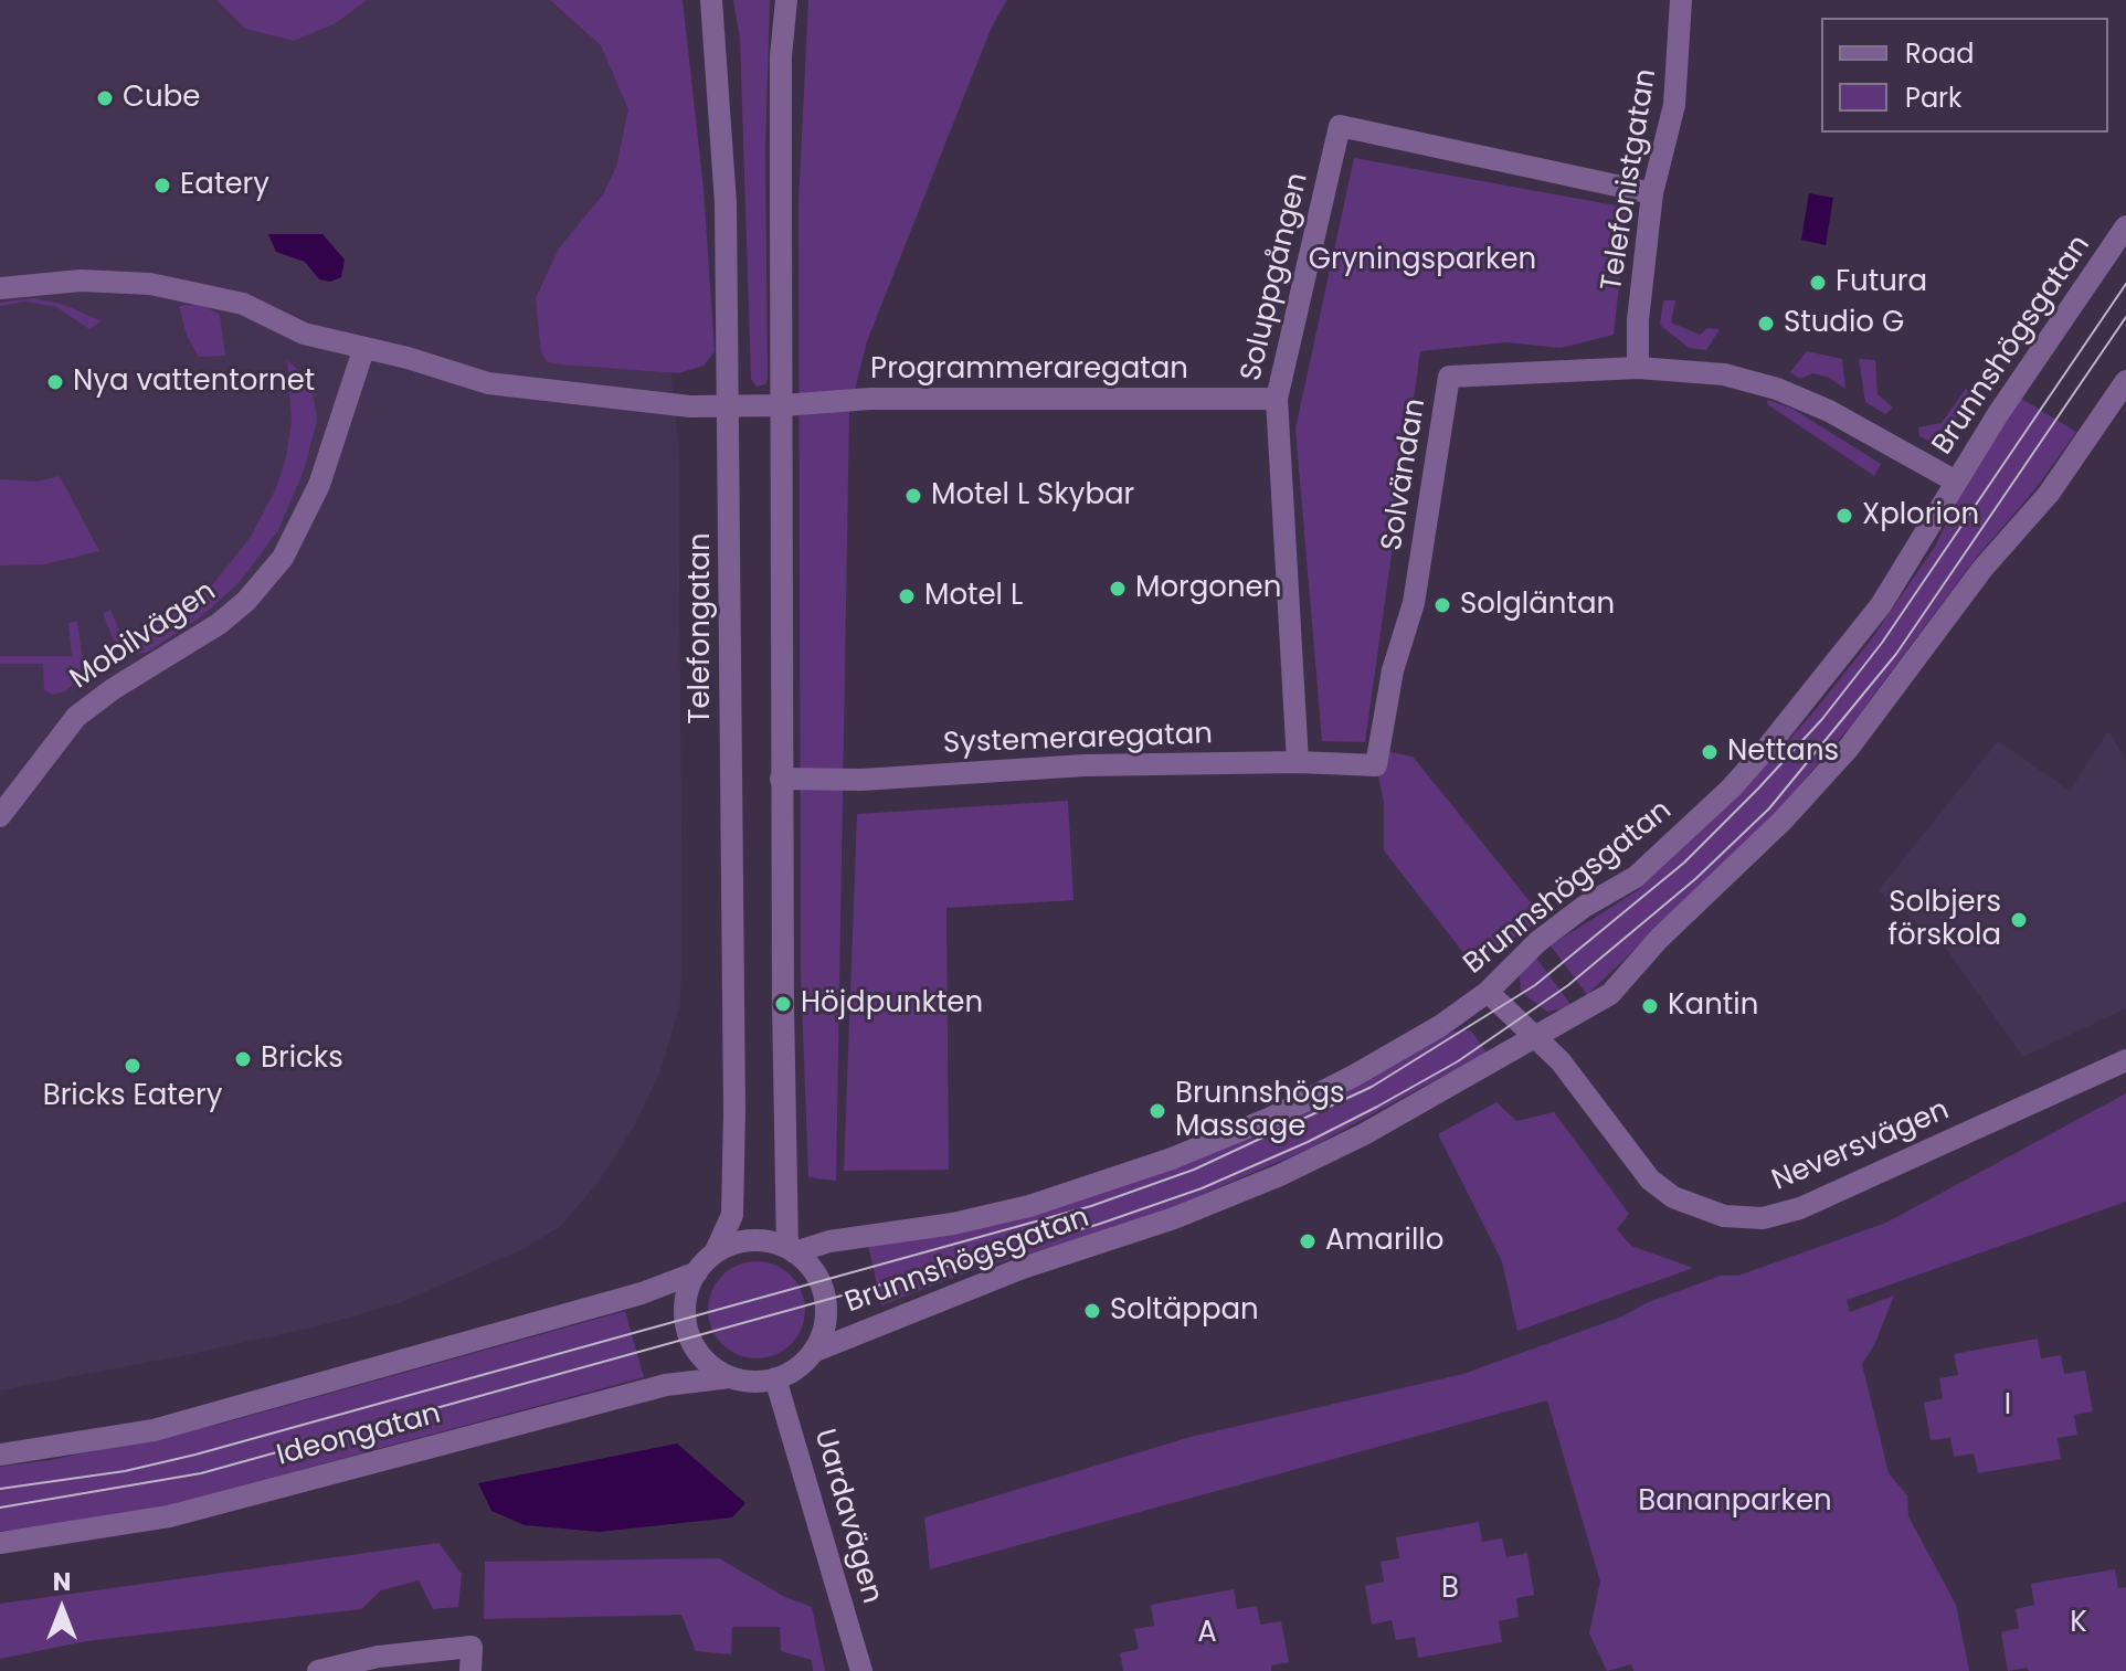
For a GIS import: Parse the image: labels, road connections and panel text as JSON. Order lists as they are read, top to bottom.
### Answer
{
  "streets": {
    "street": [
      "Telefonistgatan",
      "Soluppgången",
      "Brunnshögsgatan",
      "Programmeraregatan",
      "Solvändan",
      "Telefongatan",
      "Mobilvägen",
      "Systemeraregatan",
      "Neversvägen",
      "Ideongatan",
      "Uardavägen"
    ]
  },
  "crossings": [
    ["Telefonistgatan", "Soluppgången"],
    ["Telefonistgatan", "Solvändan"],
    ["Soluppgången", "Programmeraregatan"],
    ["Soluppgången", "Systemeraregatan"],
    ["Brunnshögsgatan", "Telefongatan"],
    ["Brunnshögsgatan", "Neversvägen"],
    ["Brunnshögsgatan", "Ideongatan"],
    ["Brunnshögsgatan", "Uardavägen"],
    ["Solvändan", "Systemeraregatan"],
    ["Telefongatan", "Ideongatan"],
    ["Telefongatan", "Uardavägen"],
    ["Ideongatan", "Uardavägen"]
  ],
  "parks": [
    "Gryningsparken",
    "I",
    "Bananparken",
    "B",
    "K",
    "A"
  ],
  "places": [
    "Cube",
    "Eatery",
    "Futura",
    "Studio G",
    "Nya vattentornet",
    "Motel L Skybar",
    "Xplorion",
    "Morgonen",
    "Motel L",
    "Solgläntan",
    "Nettans",
    "Solbjers förskola",
    "Höjdpunkten",
    "Kantin",
    "Bricks",
    "Bricks Eatery",
    "Brunnshögs Massage",
    "Amarillo",
    "Soltäppan"
  ],
  "legend": ["Road", "Park"],
  "north": "top"
}
